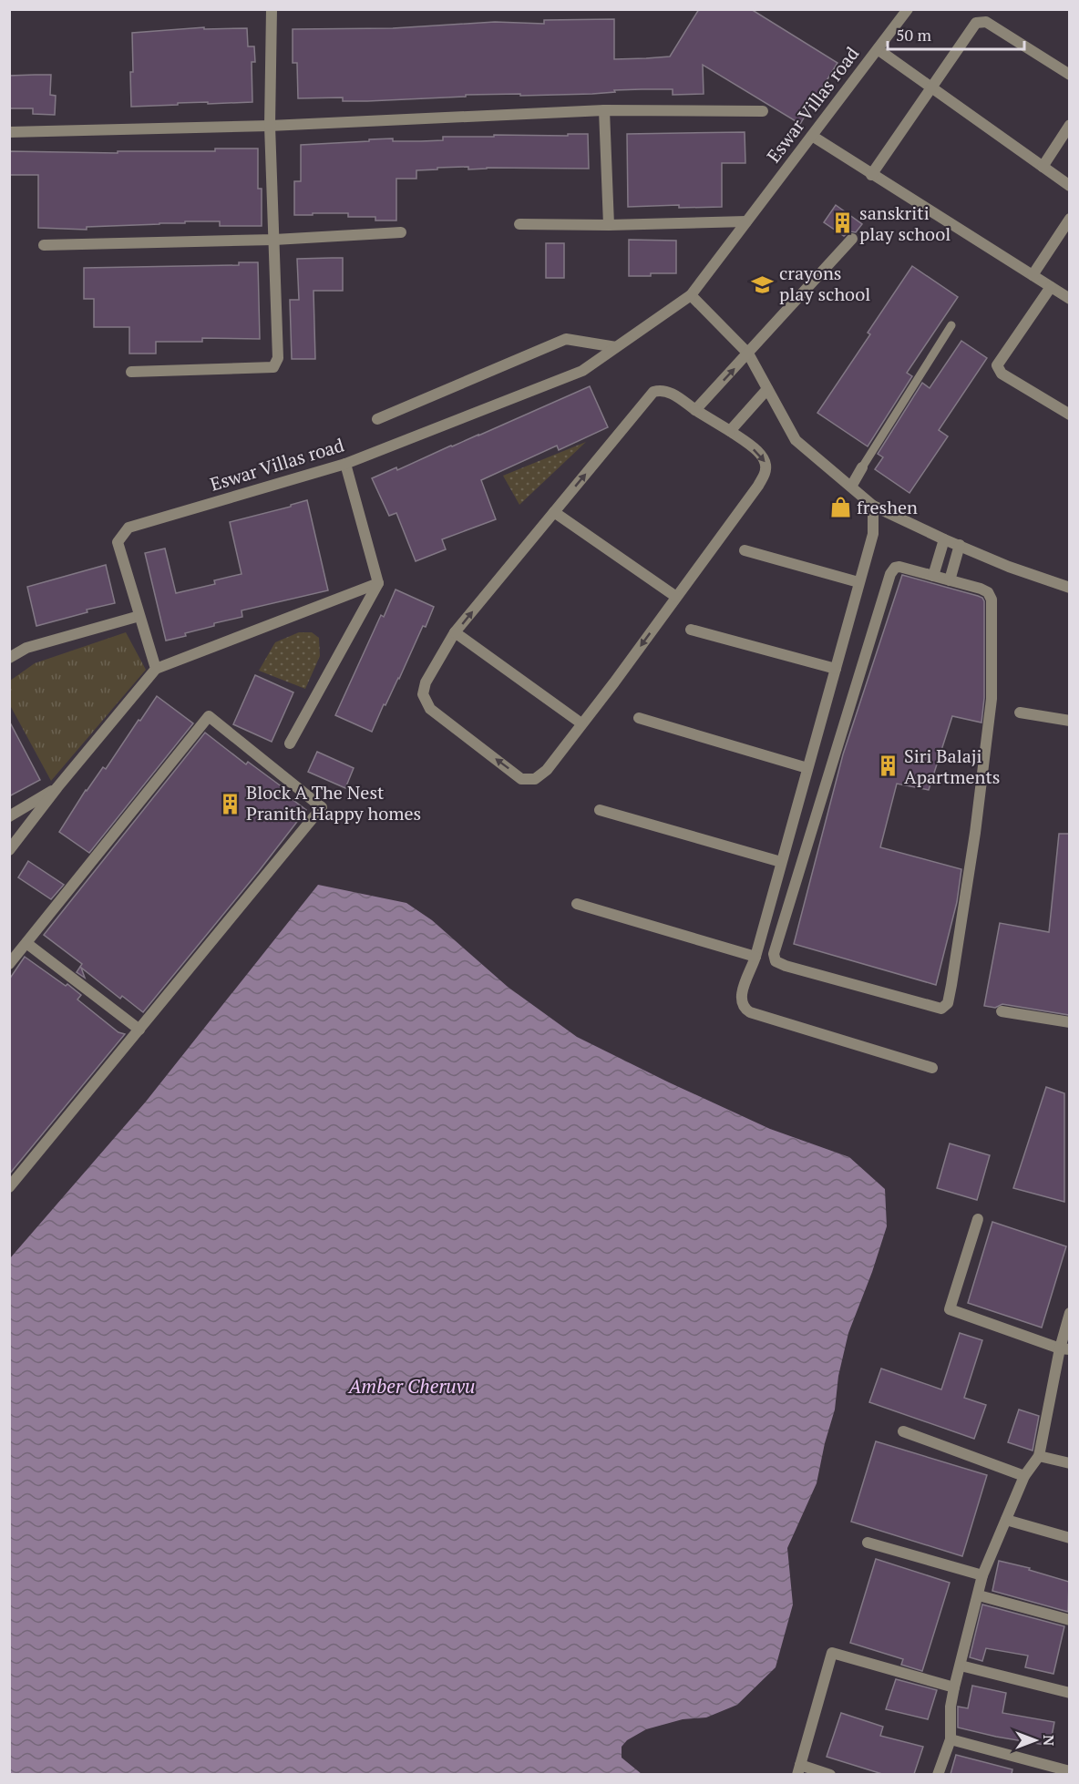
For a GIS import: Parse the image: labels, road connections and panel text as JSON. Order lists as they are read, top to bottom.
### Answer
{
  "streets": {
    "street": ["Eswar Villas road"]
  },
  "water": ["Amber Cheruvu"],
  "places": {
    "building": ["sanskriti play school", "Siri Balaji Apartments", "Block A The Nest Pranith Happy homes"],
    "school or university": ["crayons play school"],
    "shop": ["freshen"]
  },
  "scale_bar": "50 m",
  "north": "right"
}
